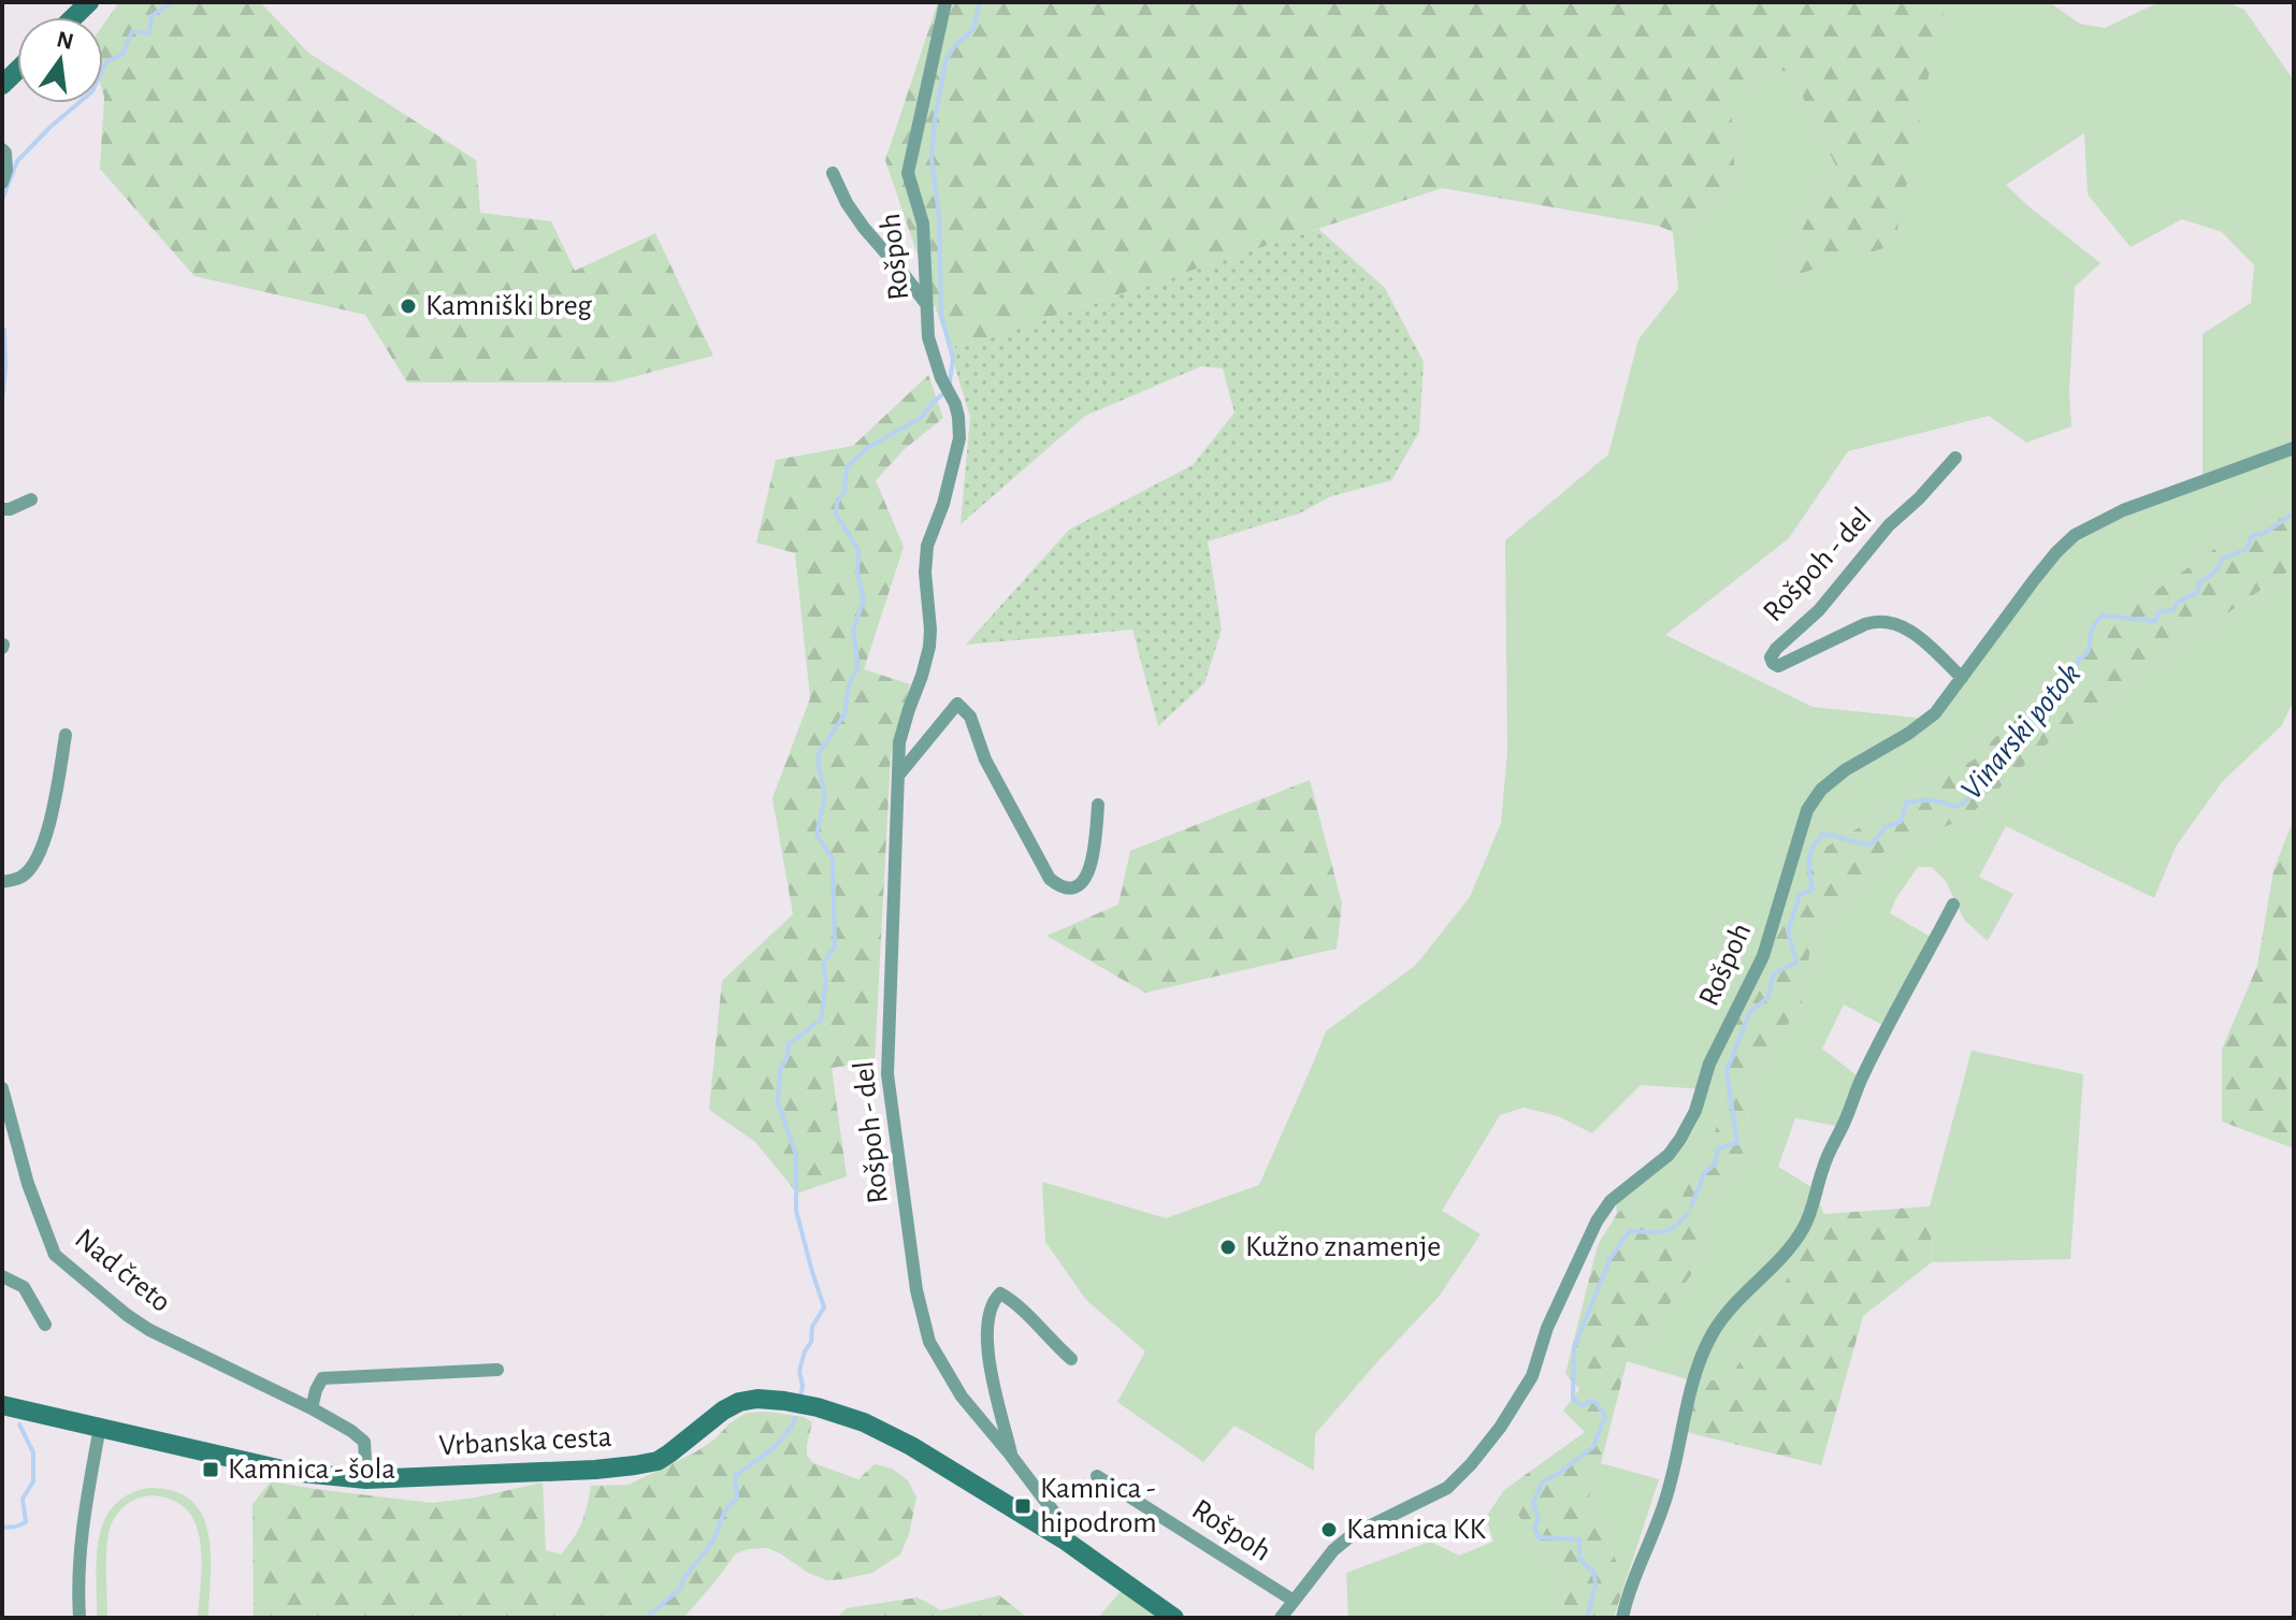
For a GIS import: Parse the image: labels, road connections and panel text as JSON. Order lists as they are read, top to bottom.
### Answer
{
  "streets": {
    "street": [
      "Rošpoh",
      "Rošpoh - del",
      "Nad čreto",
      "Vrbanska cesta"
    ]
  },
  "crossings": [
    ["Rošpoh", "Rošpoh - del"],
    ["Rošpoh - del", "Vrbanska cesta"],
    ["Nad čreto", "Vrbanska cesta"]
  ],
  "water": ["Vinarski potok"],
  "places": {
    "other": ["Kamniški breg", "Kužno znamenje", "Kamnica KK"],
    "transit": ["Kamnica - šola", "Kamnica - hipodrom"]
  },
  "north": "top"
}
